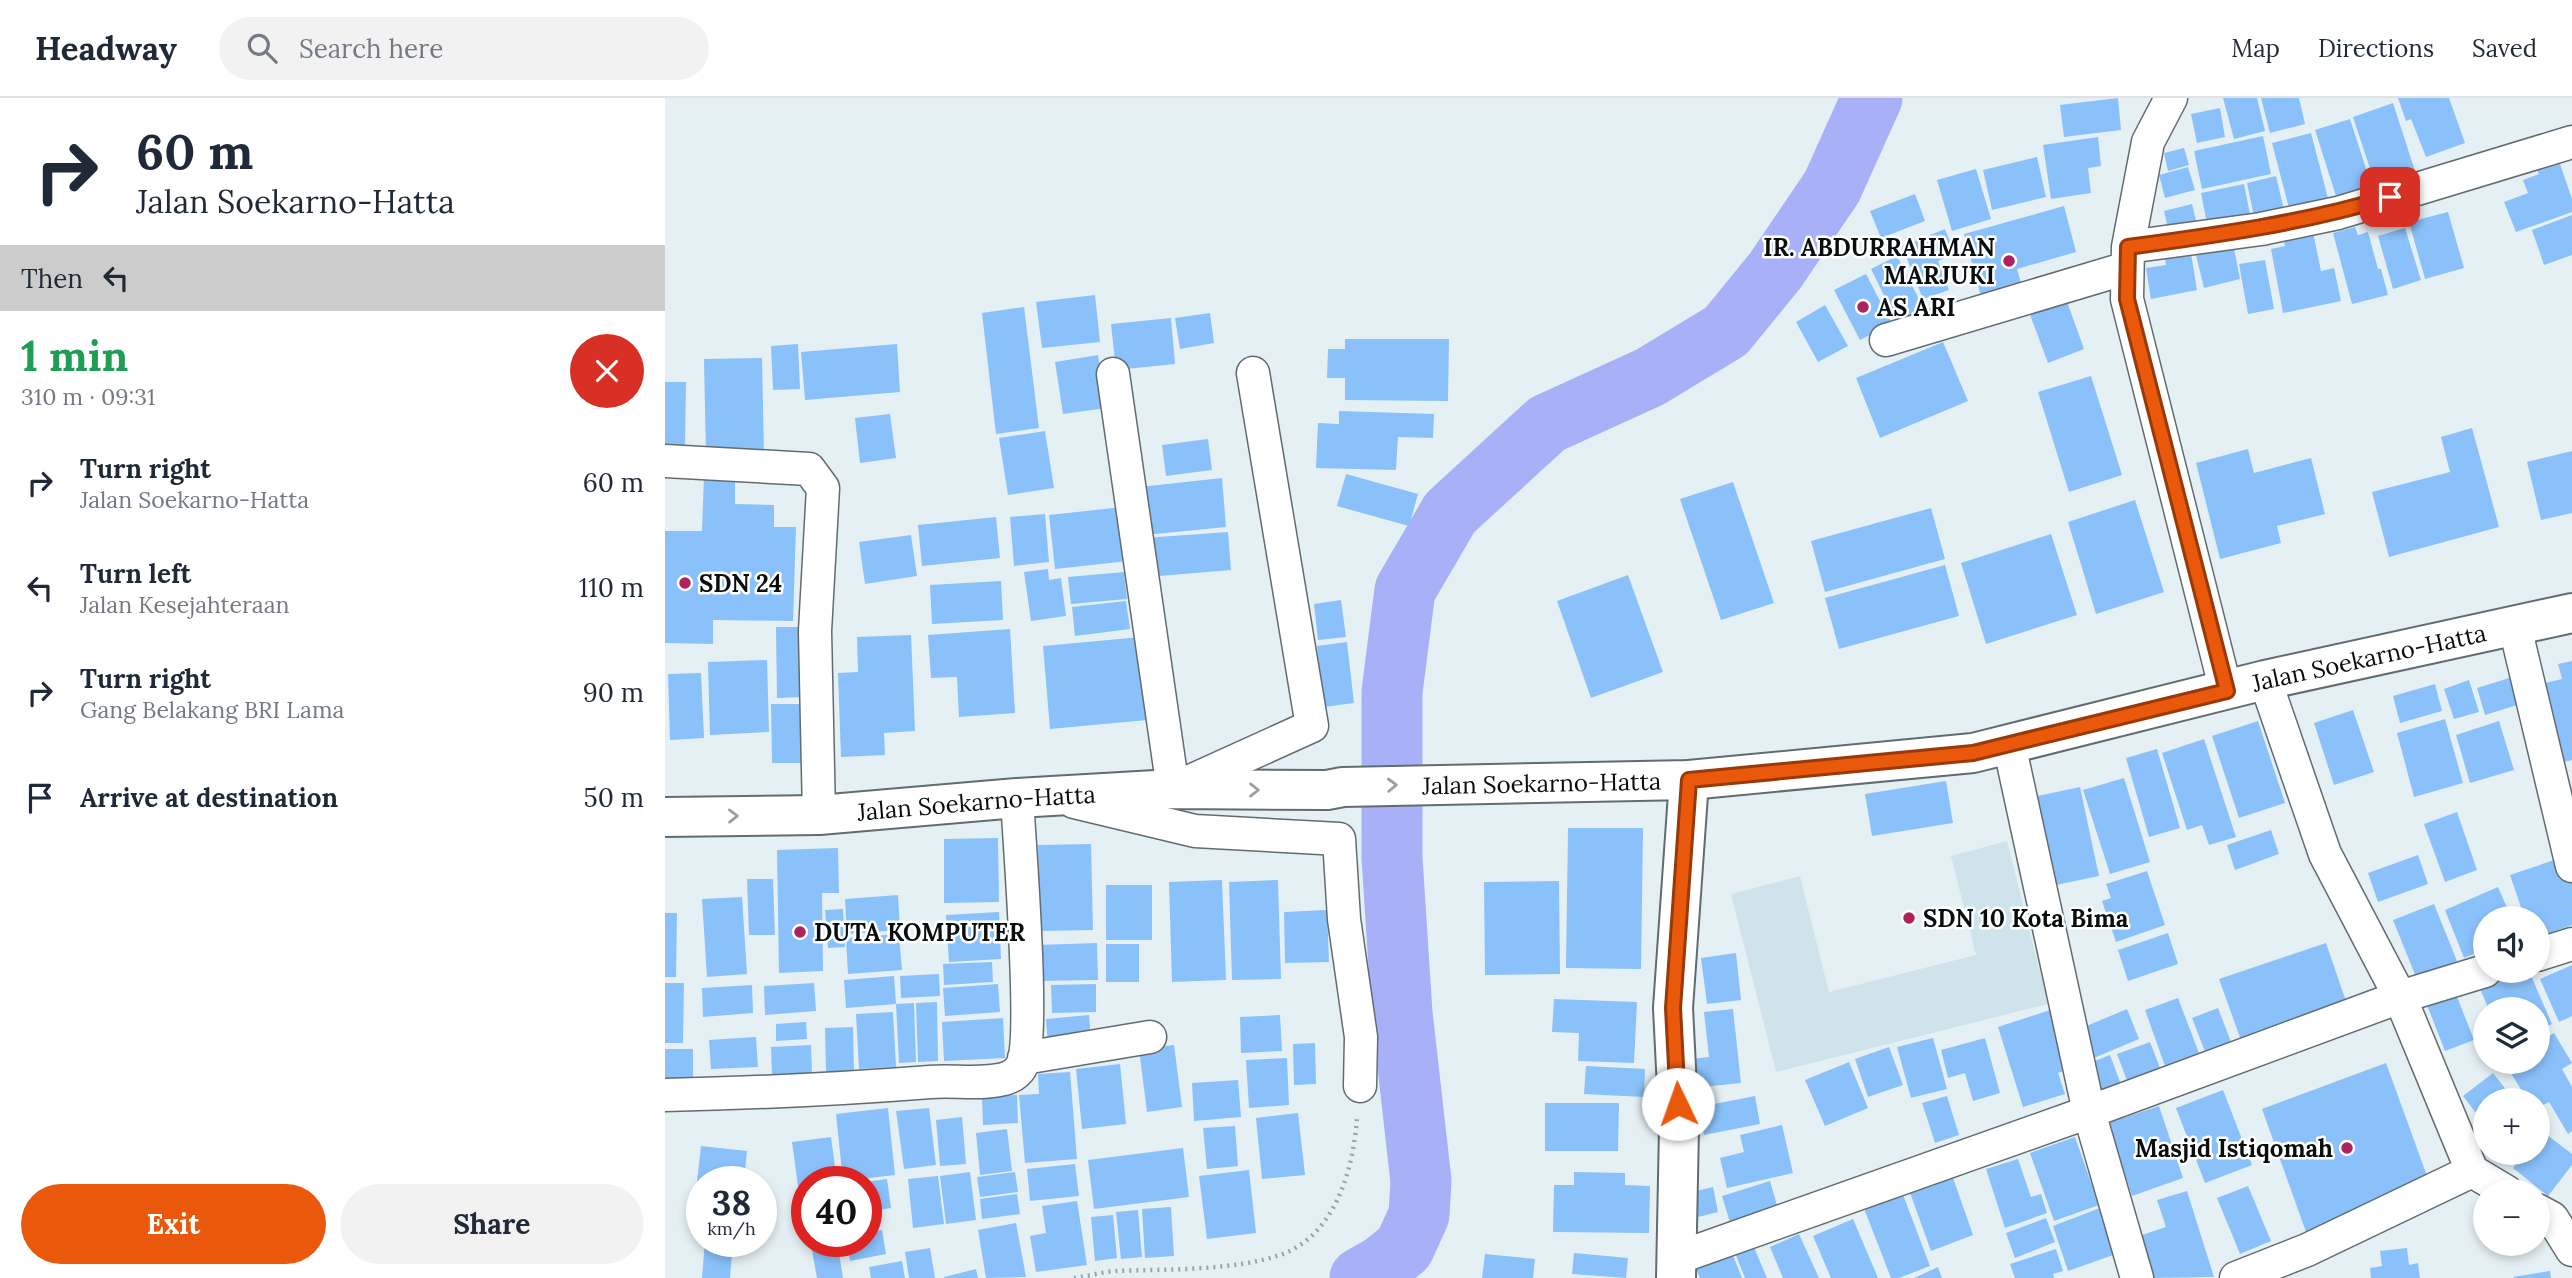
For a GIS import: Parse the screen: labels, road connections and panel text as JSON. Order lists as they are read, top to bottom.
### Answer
{
  "streets": {
    "main road": ["Jalan Soekarno-Hatta"]
  },
  "places": [
    "IR. ABDURRAHMAN MARJUKI",
    "AS ARI",
    "SDN 24",
    "SDN 10 Kota Bima",
    "DUTA KOMPUTER",
    "Masjid Istiqomah"
  ],
  "page": {
    "header": "Headway",
    "search": "Search here",
    "nav": ["Map", "Directions", "Saved"],
    "turn": ["60 m", "Jalan Soekarno-Hatta"],
    "then": "Then",
    "heading": ["1 min", "310 m · 09:31"],
    "list": [
      {
        "name": "Turn right",
        "note": "Jalan Soekarno-Hatta",
        "value": "60 m"
      },
      {
        "name": "Turn left",
        "note": "Jalan Kesejahteraan",
        "value": "110 m"
      },
      {
        "name": "Turn right",
        "note": "Gang Belakang BRI Lama",
        "value": "90 m"
      },
      {
        "name": "Arrive at destination",
        "value": "50 m"
      }
    ],
    "map_buttons": ["+", "−"],
    "speed": "38 km/h",
    "limit": "40",
    "buttons": ["Exit", "Share"]
  }
}
